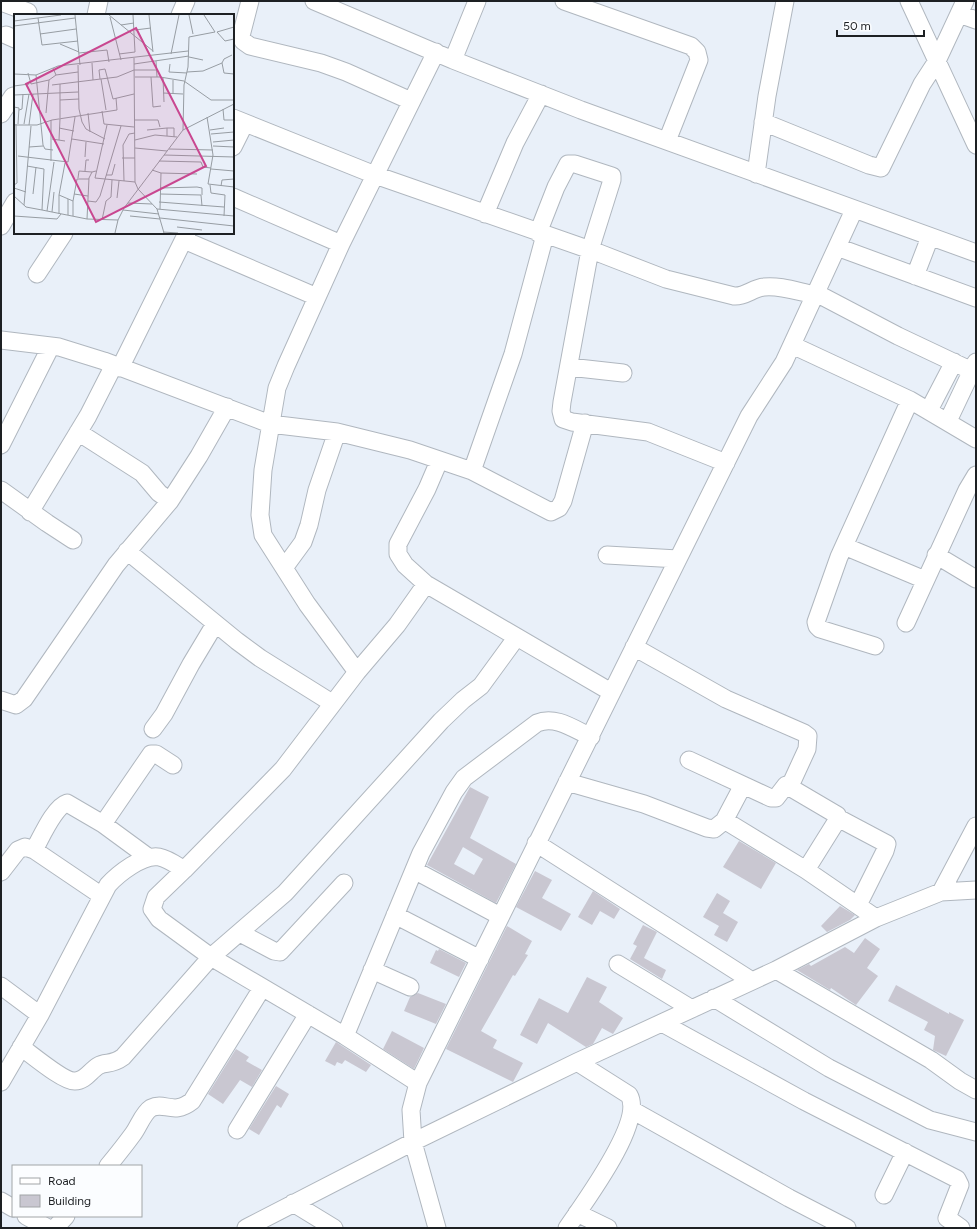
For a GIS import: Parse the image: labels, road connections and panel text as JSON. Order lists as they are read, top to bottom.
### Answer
{
  "legend": ["Road", "Building"],
  "scale_bar": "50 m"
}
